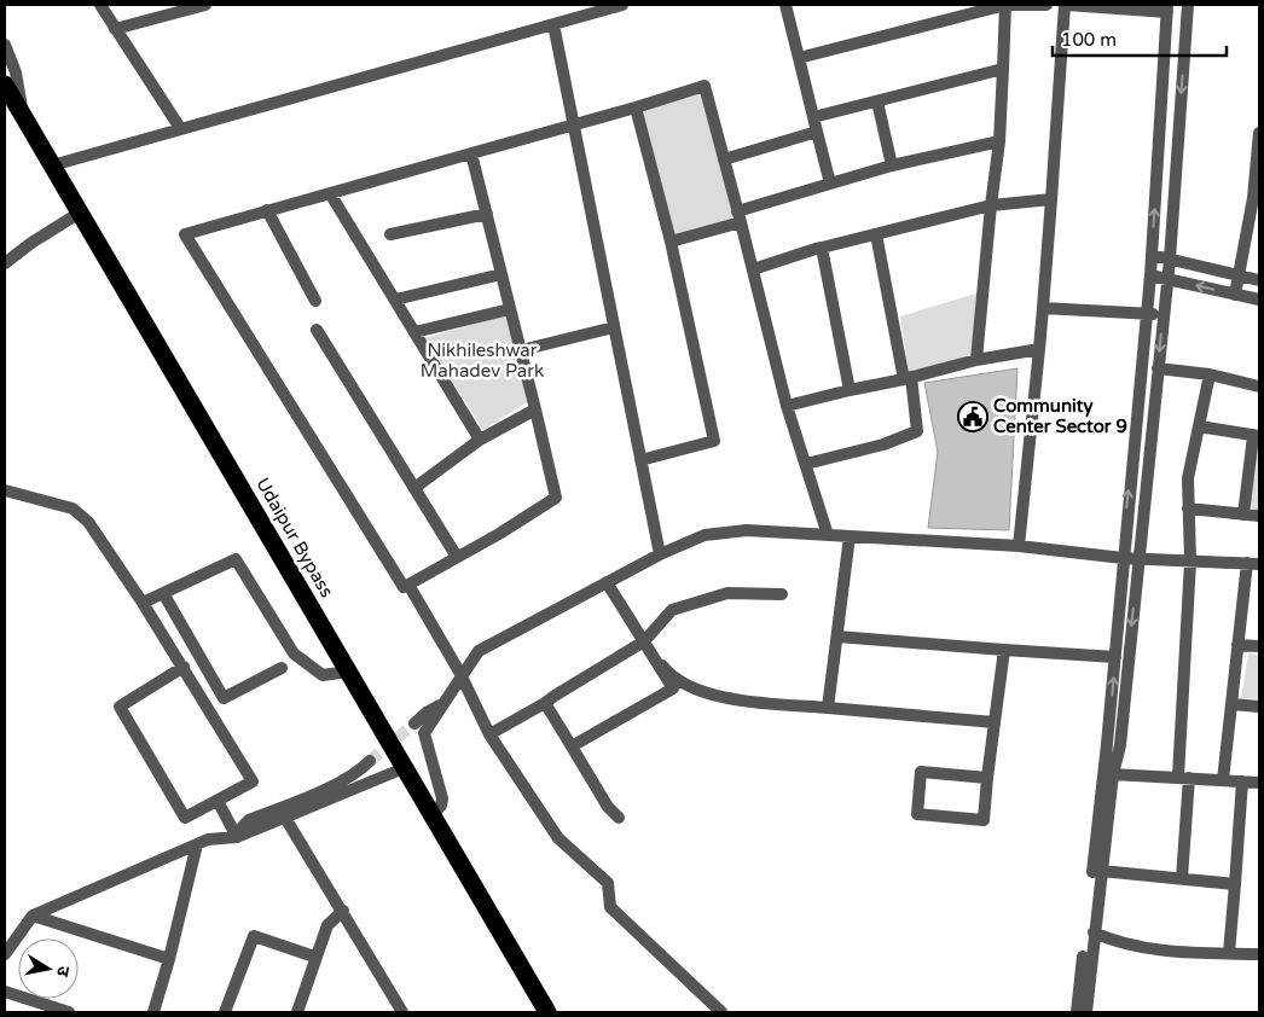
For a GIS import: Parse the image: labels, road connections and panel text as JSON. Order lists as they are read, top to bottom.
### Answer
{
  "streets": {
    "highway": ["Udaipur Bypass"]
  },
  "parks": ["Nikhileshwar Mahadev Park"],
  "places": {
    "public building": ["Community Center Sector 9"]
  },
  "scale_bar": "100 m",
  "north": "right"
}
